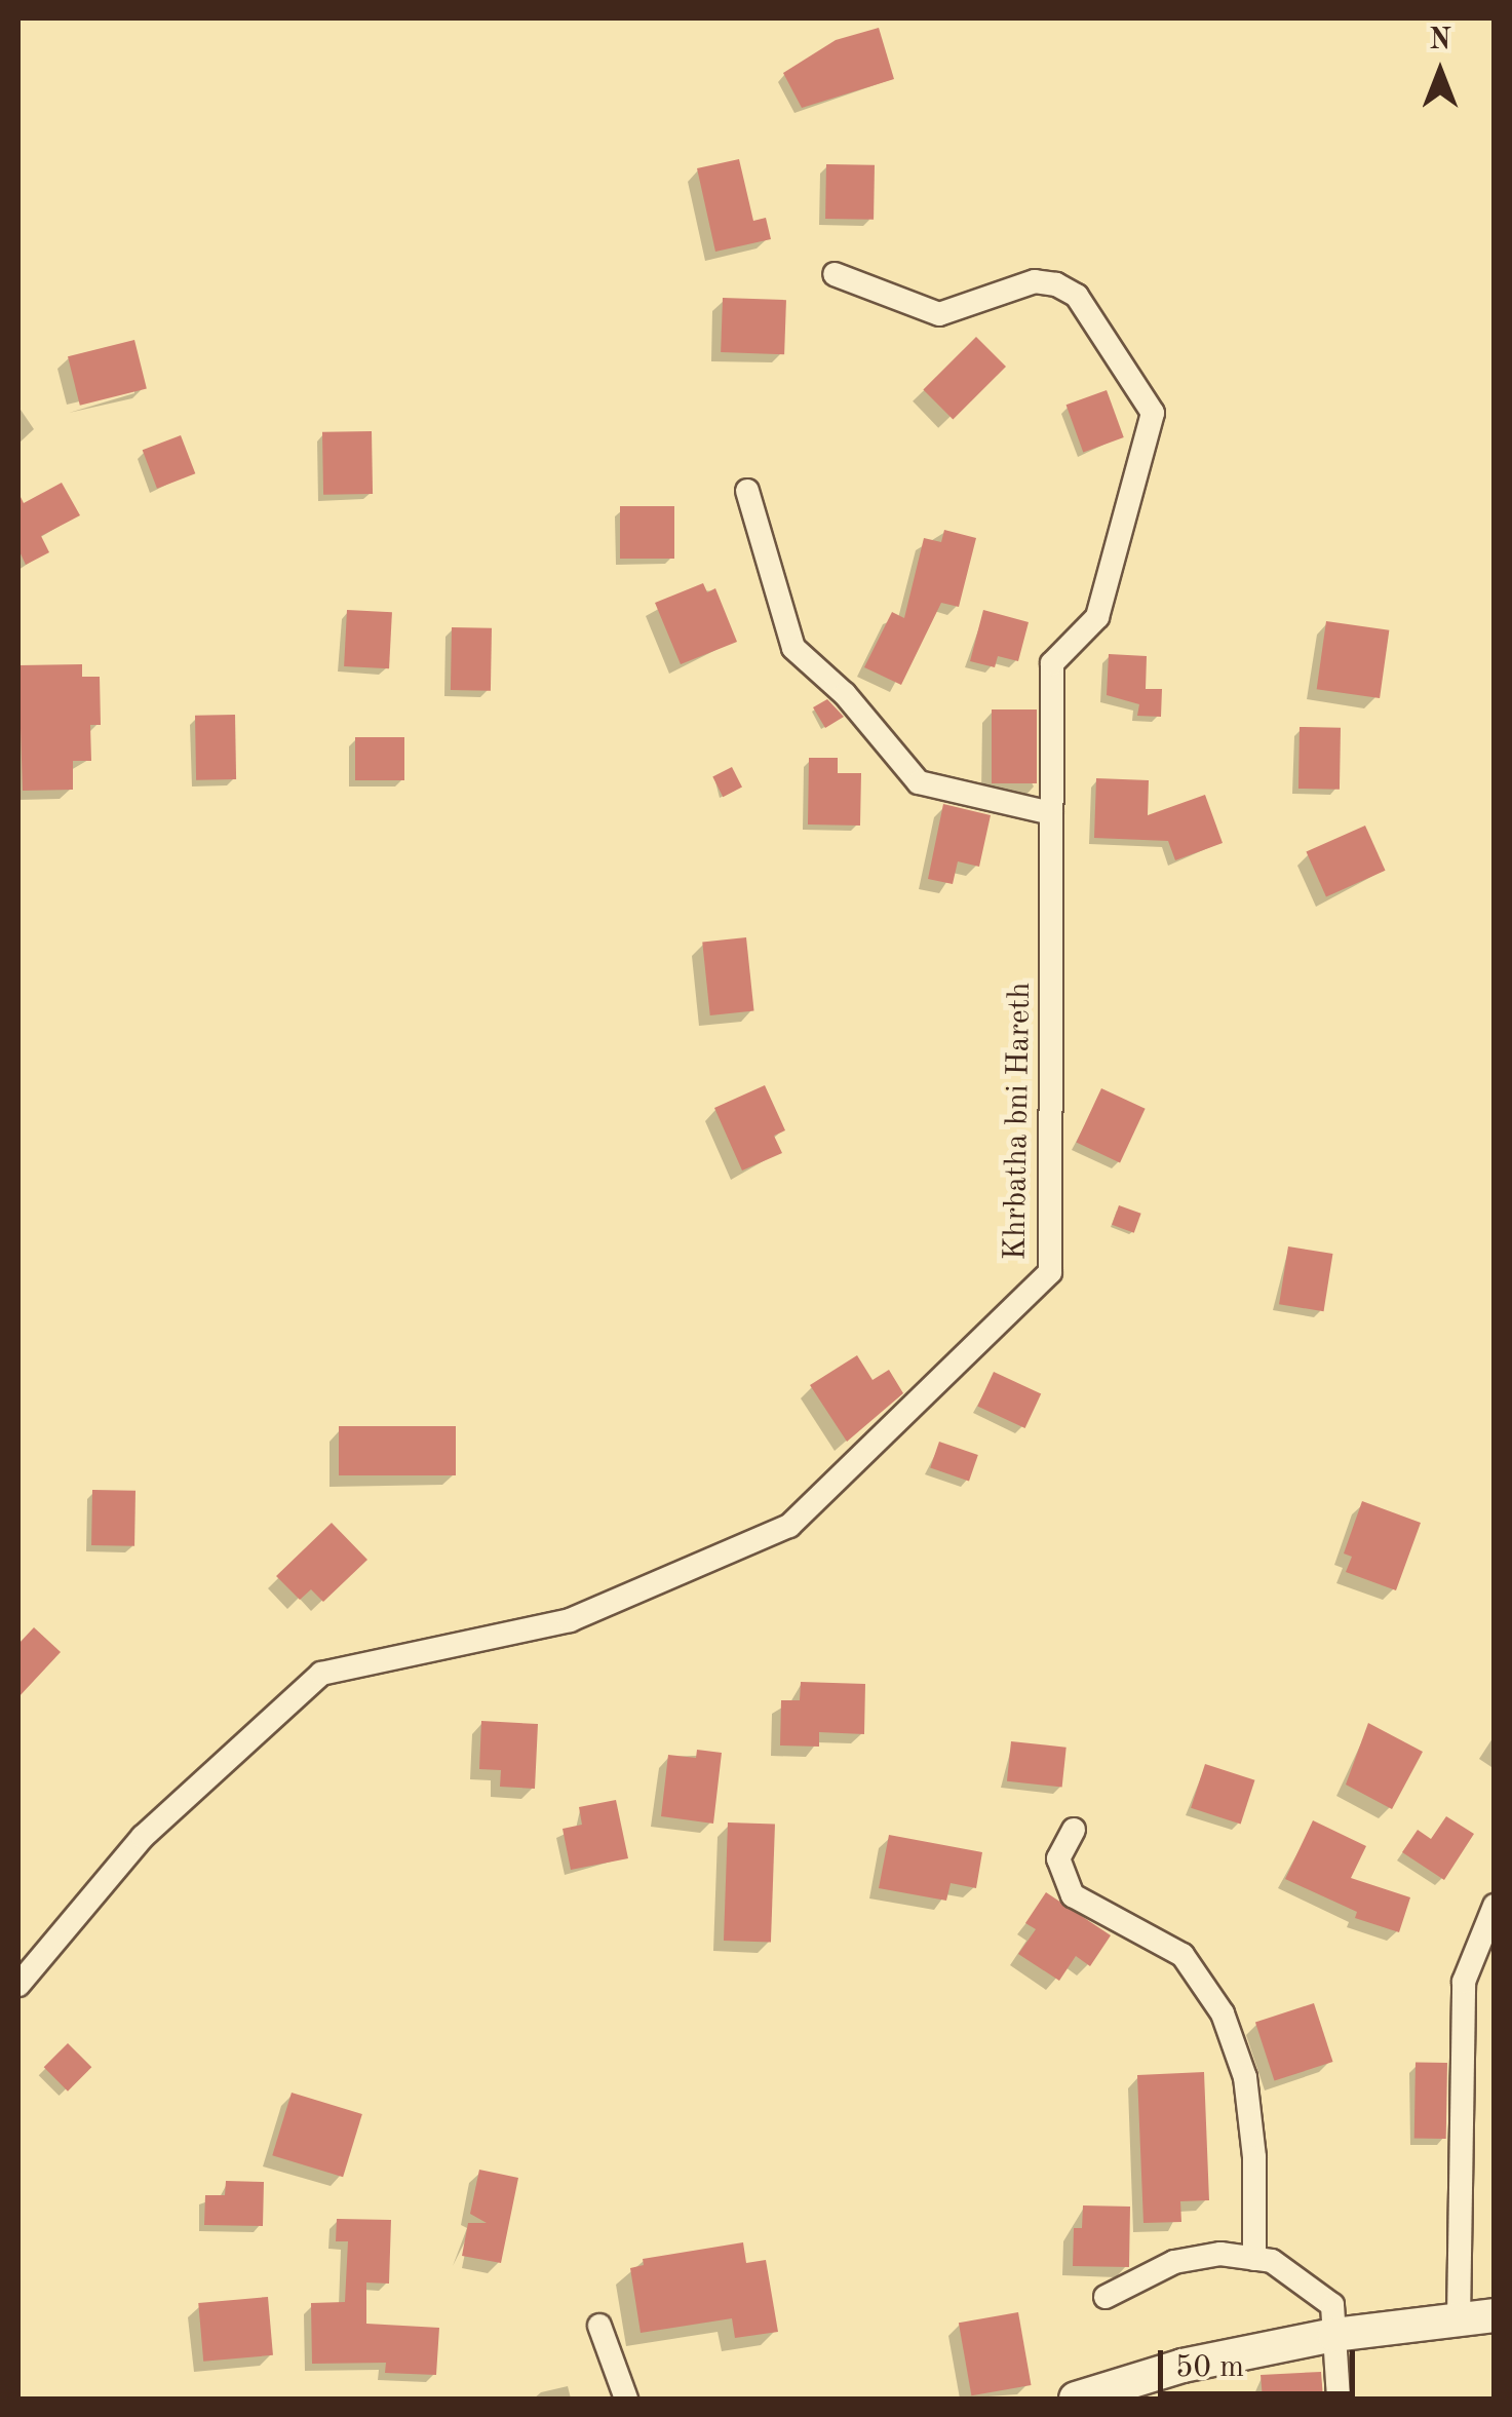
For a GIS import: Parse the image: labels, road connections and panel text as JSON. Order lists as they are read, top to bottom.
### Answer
{
  "streets": {
    "street": ["Khrbatha bni Hareth"]
  },
  "scale_bar": "50 m",
  "north": "top"
}
